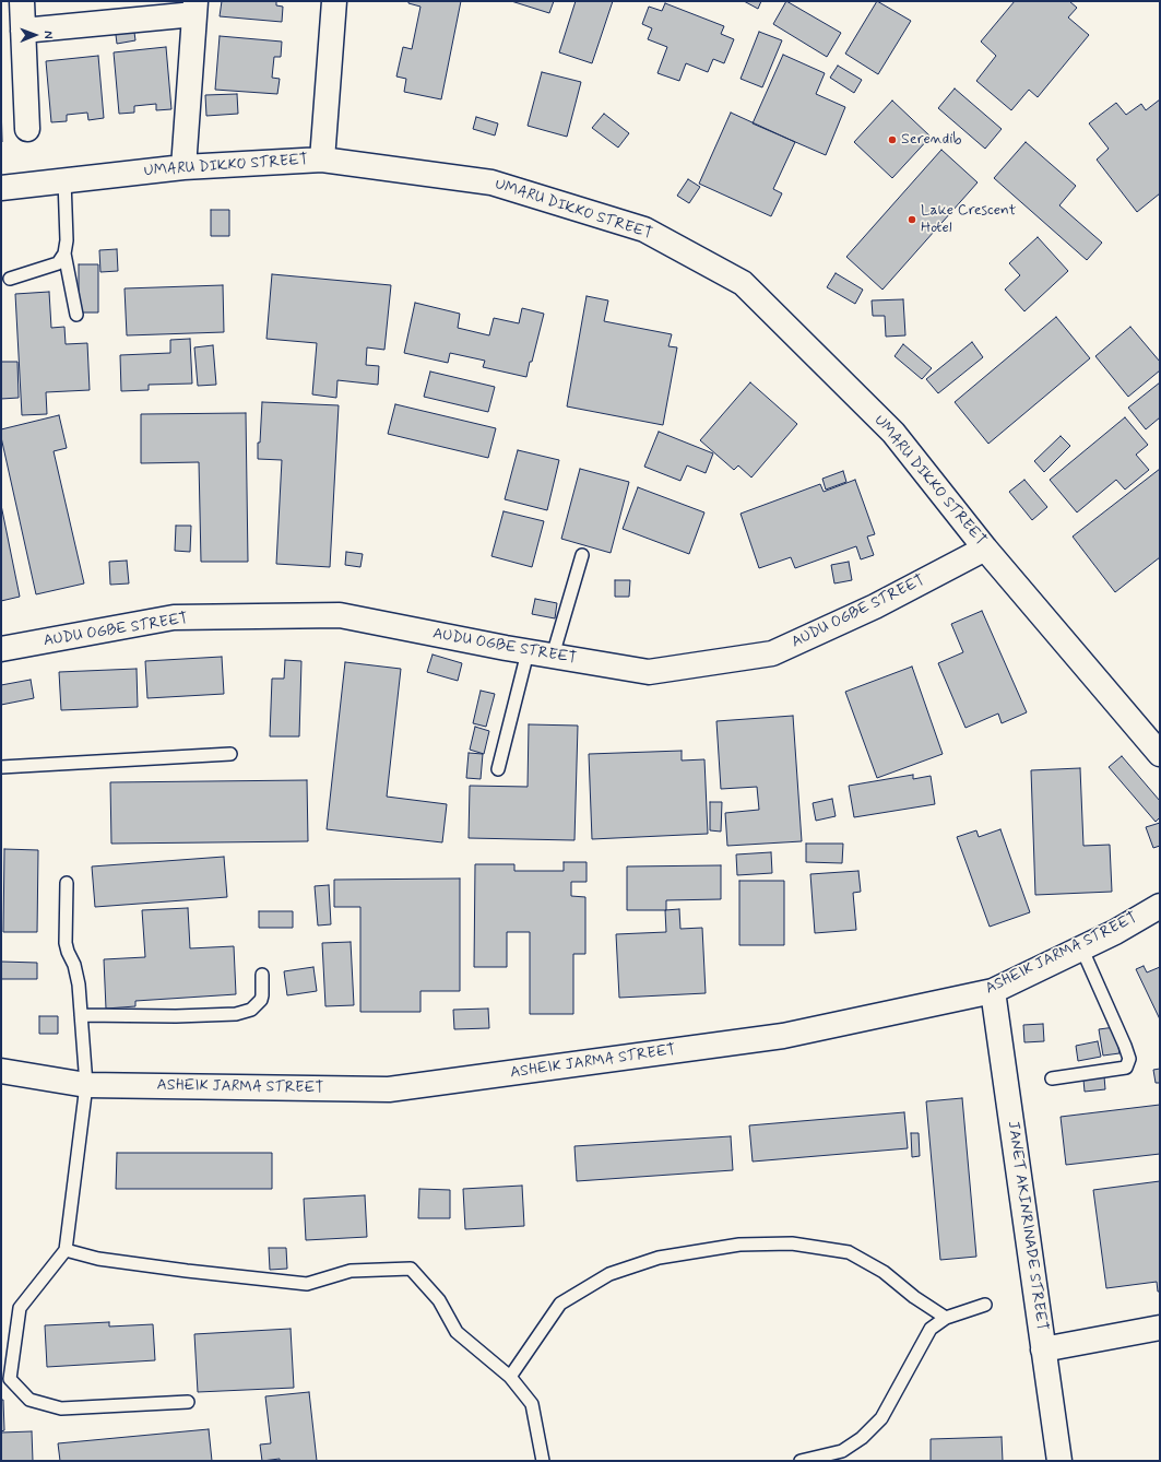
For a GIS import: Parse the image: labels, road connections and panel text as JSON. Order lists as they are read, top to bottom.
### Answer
{
  "streets": {
    "street": [
      "UMARU DIKKO STREET",
      "AUDU OGBE STREET",
      "ASHEIK JARMA STREET",
      "JANET AKINRINADE STREET"
    ]
  },
  "crossings": [
    ["UMARU DIKKO STREET", "AUDU OGBE STREET"],
    ["ASHEIK JARMA STREET", "JANET AKINRINADE STREET"]
  ],
  "places": ["Serendib", "Lake Crescent Hotel"],
  "north": "right"
}
